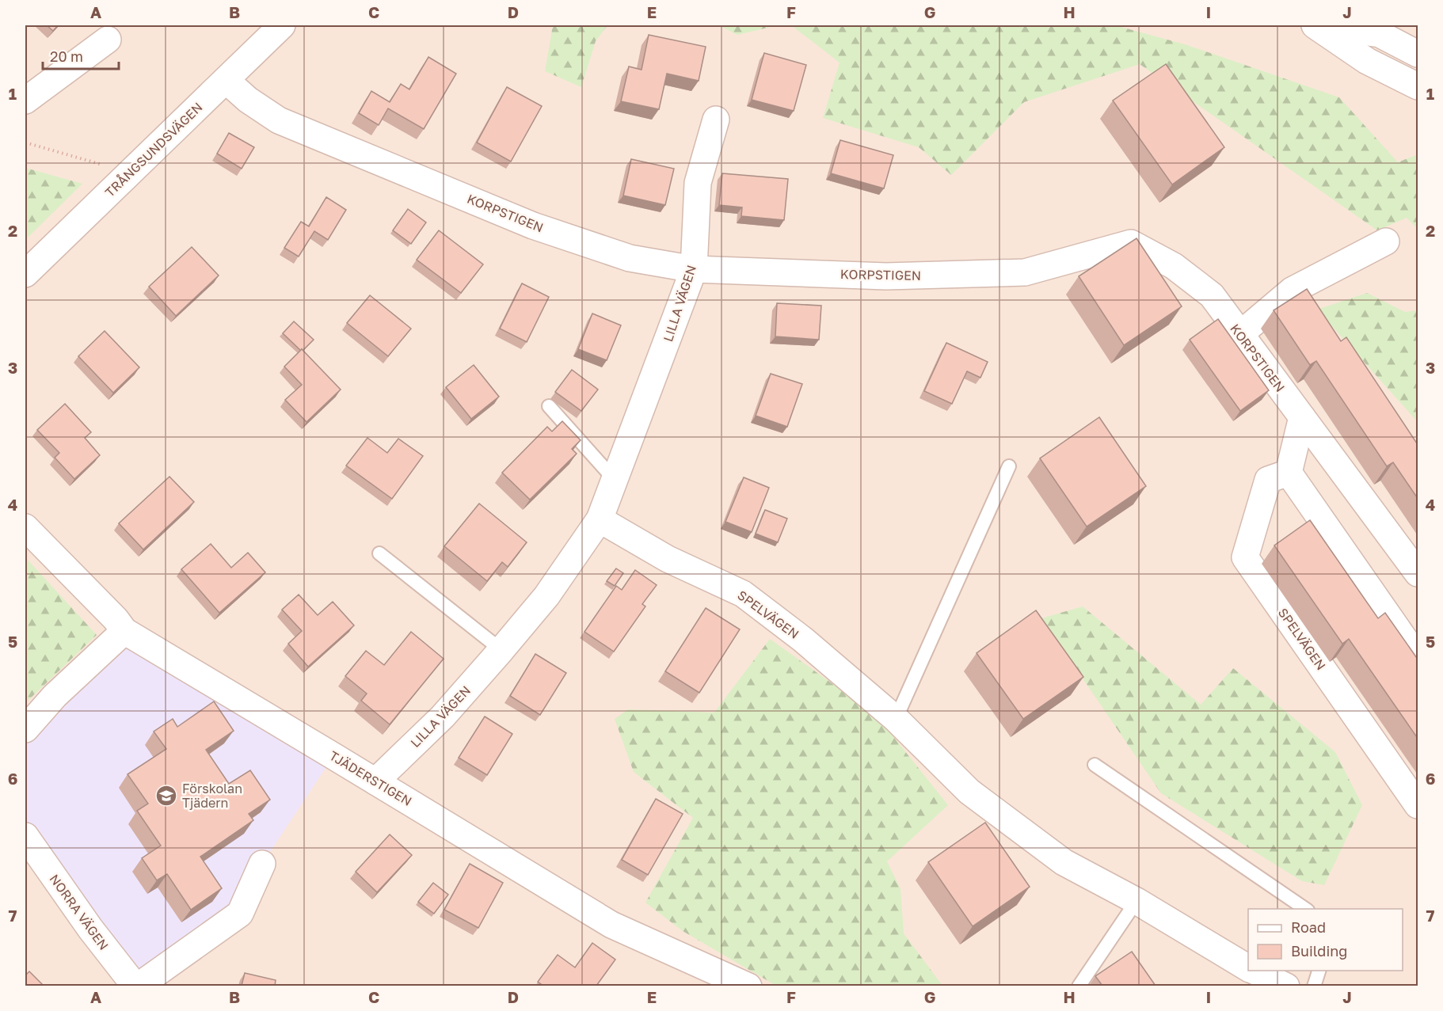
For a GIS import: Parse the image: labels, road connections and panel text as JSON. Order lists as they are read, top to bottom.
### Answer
{
  "streets": {
    "street": [
      "TRÅNGSUNDSVÄGEN",
      "KORPSTIGEN",
      "LILLA VÄGEN",
      "SPELVÄGEN",
      "TJÄDERSTIGEN",
      "NORRA VÄGEN"
    ]
  },
  "crossings": [
    ["TRÅNGSUNDSVÄGEN", "KORPSTIGEN"],
    ["KORPSTIGEN", "LILLA VÄGEN"],
    ["LILLA VÄGEN", "SPELVÄGEN"],
    ["LILLA VÄGEN", "TJÄDERSTIGEN"]
  ],
  "places": {
    "school or university": ["Förskolan Tjädern"]
  },
  "legend": ["Road", "Building"],
  "scale_bar": "20 m",
  "grid": {
    "columns": [
      "A",
      "B",
      "C",
      "D",
      "E",
      "F",
      "G",
      "H",
      "I",
      "J"
    ],
    "rows": [
      "1",
      "2",
      "3",
      "4",
      "5",
      "6",
      "7"
    ]
  }
}
